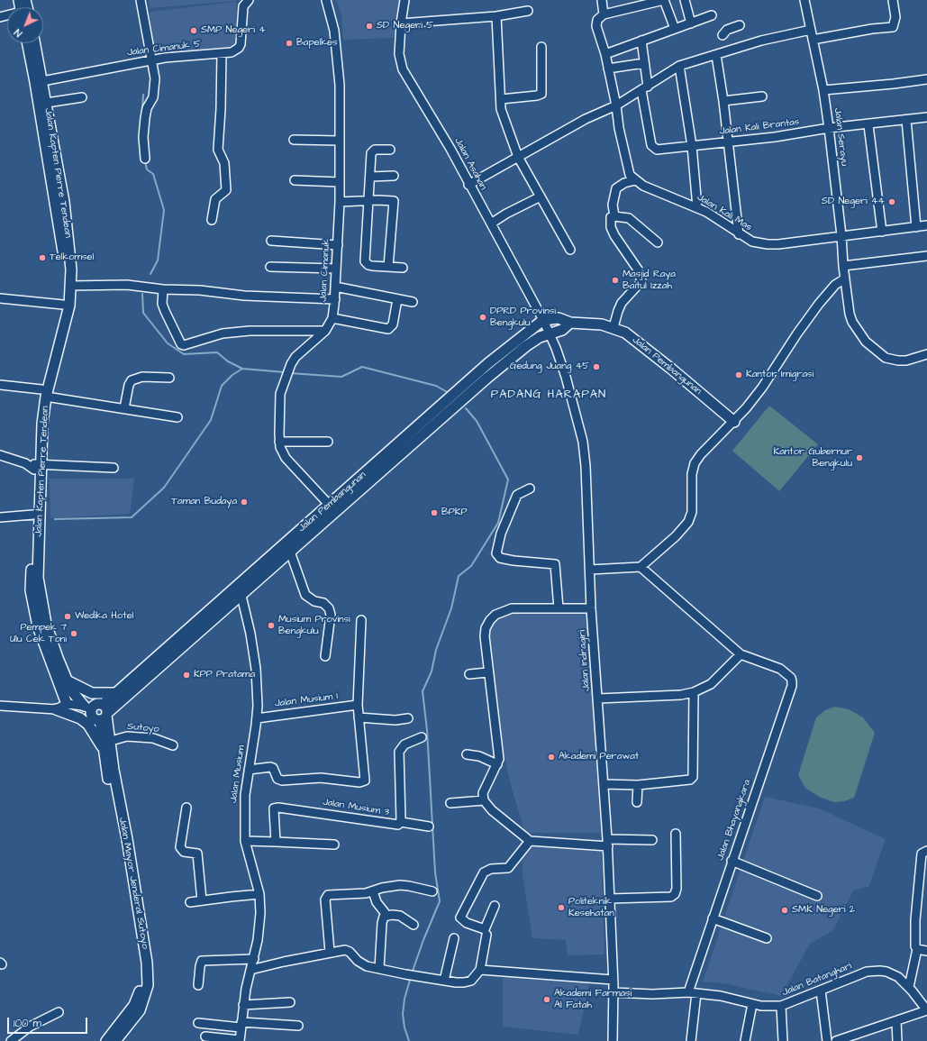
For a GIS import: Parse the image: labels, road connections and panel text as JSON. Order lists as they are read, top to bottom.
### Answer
{
  "streets": {
    "main road": ["Jalan Kapten Pierre Tendean", "Jalan Pembangunan", "Jalan Mayor Jenderal Sutoyo"],
    "street": [
      "Jalan Cimanuk 5",
      "Jalan Kali Brantas",
      "Jalan Serayu",
      "Jalan Asahan",
      "Jalan Kali Mas",
      "Jalan Cimanuk",
      "Jalan Indragiri",
      "Jalan Musium 1",
      "Sutoyo",
      "Jalan Musium",
      "Jalan Musium 3",
      "Jalan Bhayangkara",
      "Jalan Batanghari"
    ]
  },
  "crossings": [
    ["Jalan Cimanuk 5", "Jalan Kapten Pierre Tendean"],
    ["Jalan Kali Brantas", "Jalan Serayu"],
    ["Jalan Serayu", "Jalan Kali Mas"],
    ["Jalan Asahan", "Jalan Pembangunan"],
    ["Jalan Asahan", "Jalan Indragiri"],
    ["Jalan Kapten Pierre Tendean", "Jalan Pembangunan"],
    ["Jalan Kapten Pierre Tendean", "Jalan Mayor Jenderal Sutoyo"],
    ["Jalan Cimanuk", "Jalan Pembangunan"],
    ["Jalan Pembangunan", "Jalan Indragiri"],
    ["Jalan Pembangunan", "Jalan Musium"],
    ["Jalan Pembangunan", "Jalan Mayor Jenderal Sutoyo"],
    ["Jalan Indragiri", "Jalan Batanghari"],
    ["Jalan Musium 1", "Jalan Musium"],
    ["Sutoyo", "Jalan Mayor Jenderal Sutoyo"],
    ["Jalan Bhayangkara", "Jalan Batanghari"]
  ],
  "districts": ["PADANG HARAPAN"],
  "places": [
    "SD Negeri 5",
    "SMP Negeri 4",
    "Bapelkes",
    "SD Negeri 44",
    "Telkomsel",
    "Masjid Raya Baitul Izzah",
    "DPRD Provinsi Bengkulu",
    "Gedung Juang 45",
    "Kantor Imigrasi",
    "Kantor Gubernur Bengkulu",
    "Taman Budaya",
    "BPKP",
    "Wedika Hotel",
    "Musium Provinsi Bengkulu",
    "Pempek 7 Ulu Cek Toni",
    "KPP Pratama",
    "Akademi Perawat",
    "Politeknik Kesehatan",
    "SMK Negeri 2",
    "Akademi Farmasi Al Fatah"
  ],
  "scale_bar": "100 m",
  "north": "bottom left"
}
